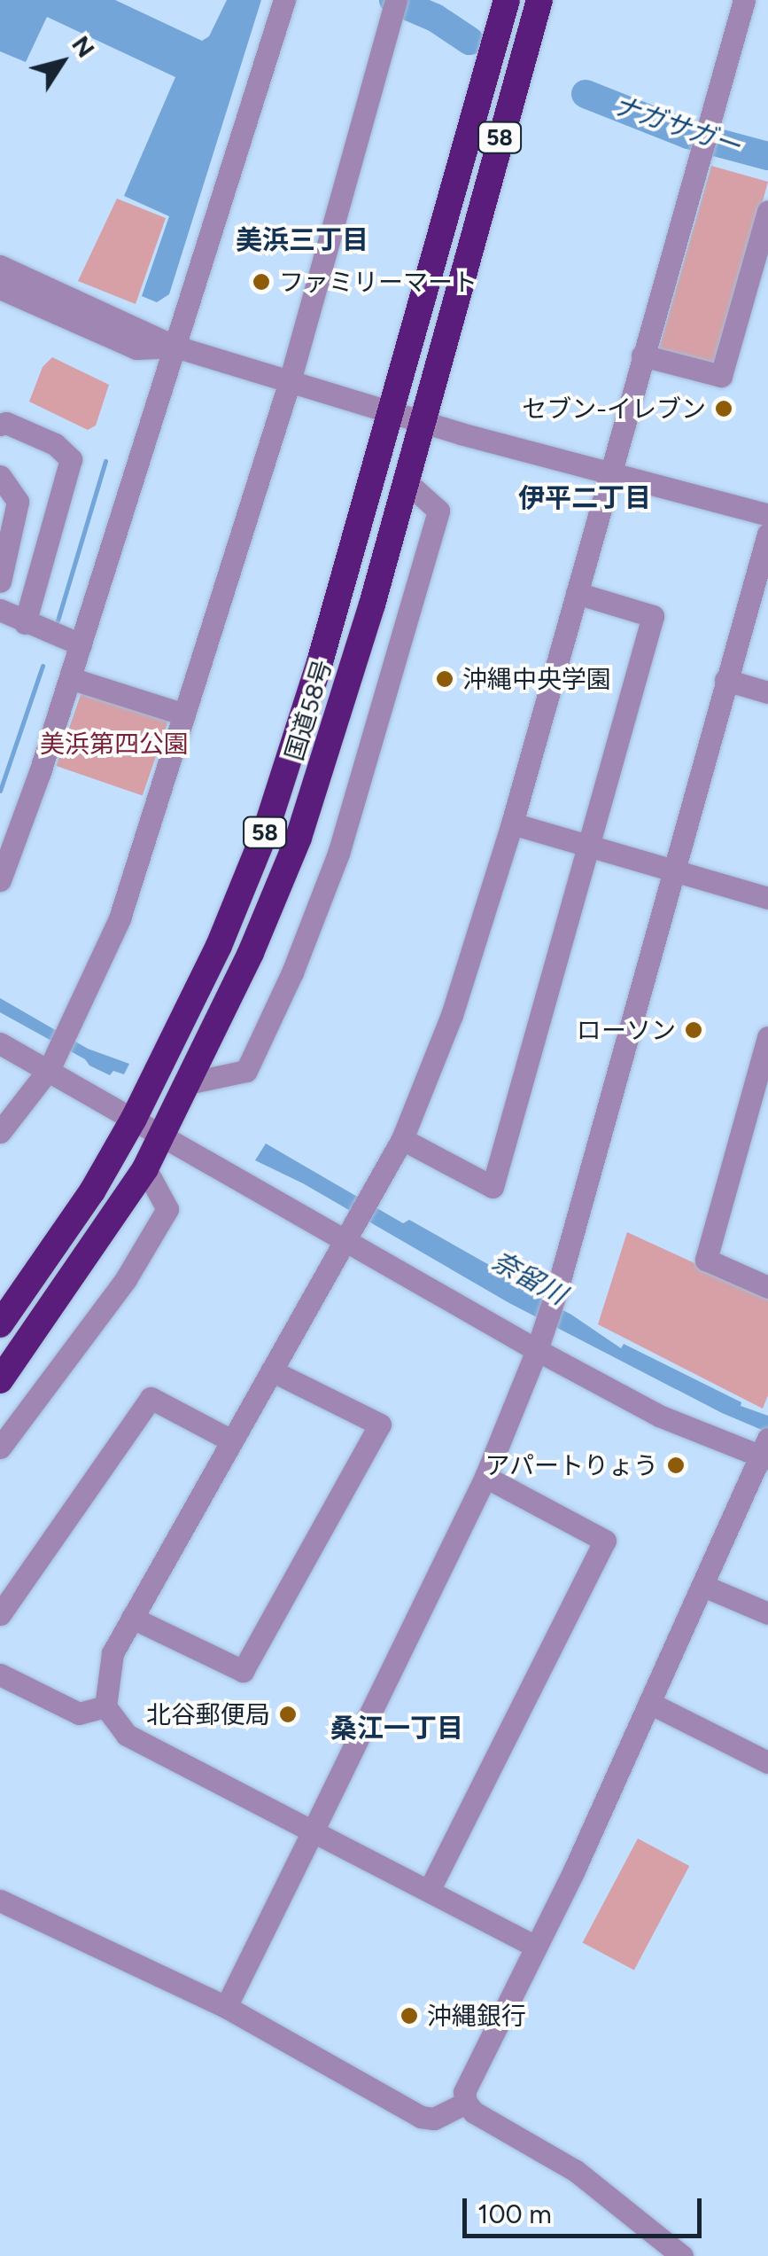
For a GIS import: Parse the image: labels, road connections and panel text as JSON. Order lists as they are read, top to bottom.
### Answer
{
  "streets": {
    "highway": ["58", "国道58号"]
  },
  "districts": ["美浜三丁目", "伊平二丁目", "桑江一丁目"],
  "water": ["ナガサガー", "奈留川"],
  "parks": ["美浜第四公園"],
  "places": [
    "ファミリーマート",
    "セブン-イレブン",
    "沖縄中央学園",
    "ローソン",
    "アパートりょう",
    "北谷郵便局",
    "沖縄銀行"
  ],
  "scale_bar": "100 m",
  "north": "top right"
}
